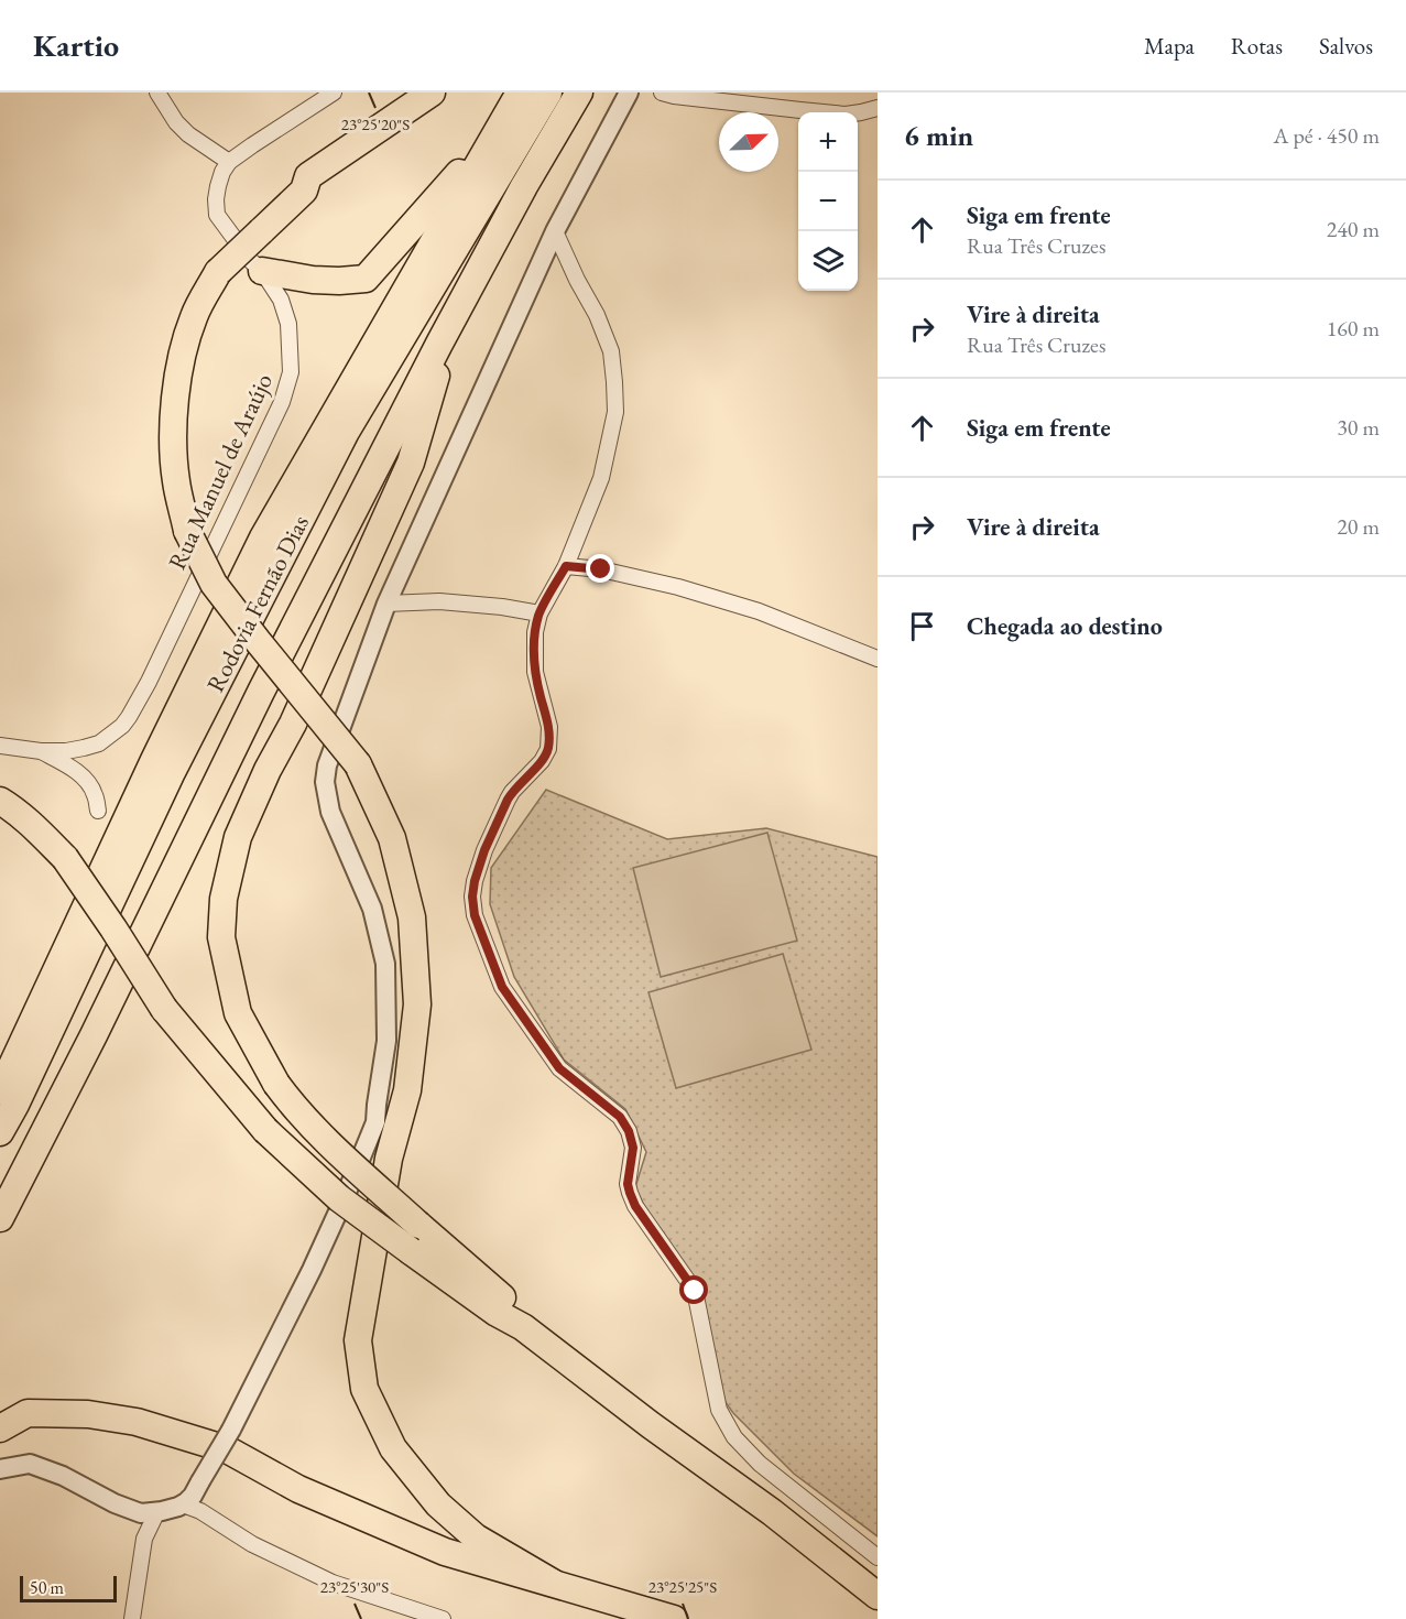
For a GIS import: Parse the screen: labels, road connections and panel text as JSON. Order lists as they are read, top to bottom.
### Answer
{
  "streets": {
    "highway": ["Rodovia Fernão Dias"],
    "street": ["Rua Manuel de Araújo"]
  },
  "scale_bar": "50 m",
  "north": "top right",
  "page": {
    "header": "Kartio",
    "nav": ["Mapa", "Rotas", "Salvos"],
    "heading": ["6 min", "A pé · 450 m"],
    "map_buttons": ["+", "−"],
    "list": [
      ["Siga em frente", "Rua Três Cruzes", "240 m"],
      ["Vire à direita", "Rua Três Cruzes", "160 m"],
      ["Siga em frente", "30 m"],
      ["Vire à direita", "20 m"],
      "Chegada ao destino"
    ],
    "scale": "50 m"
  },
  "coordinates": ["23°25'20\"S", "23°25'30\"S", "23°25'25\"S"]
}
